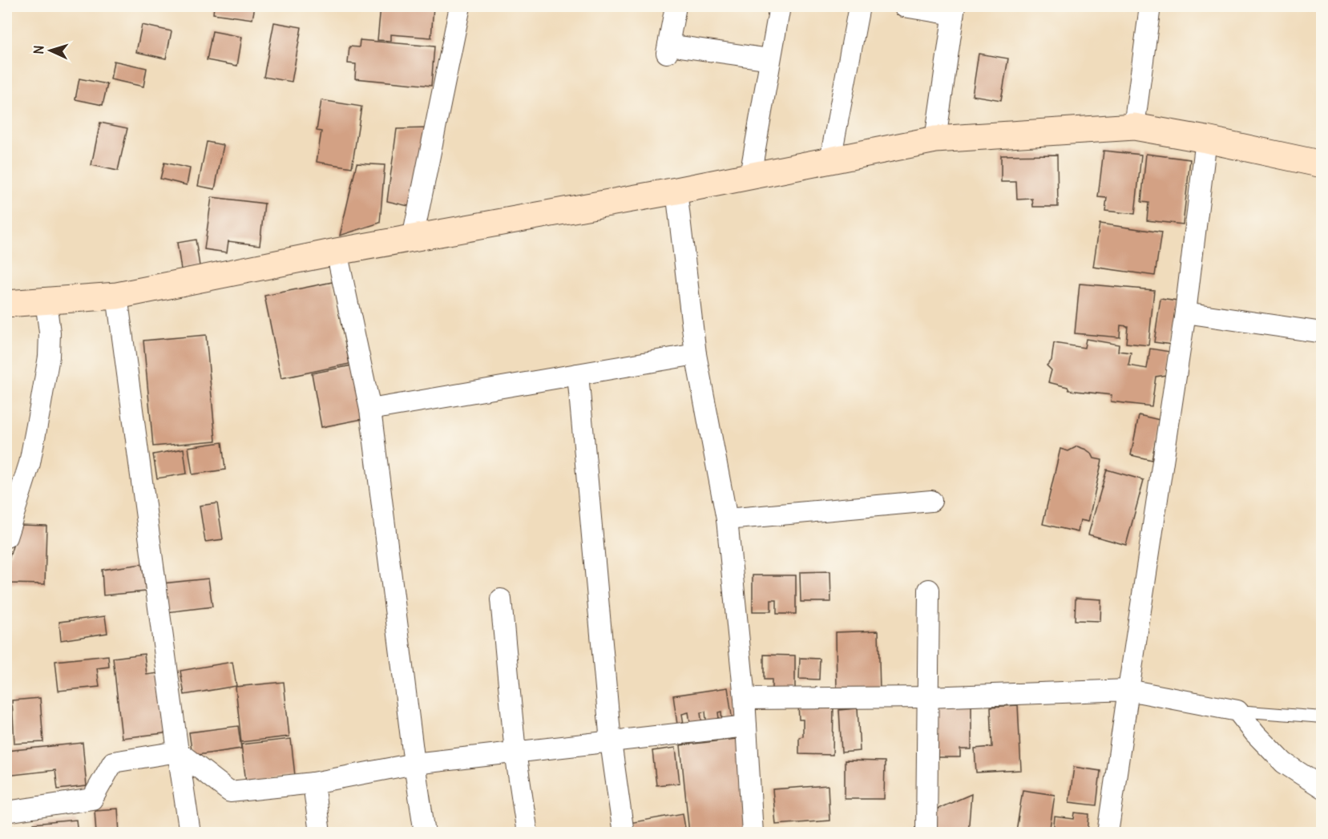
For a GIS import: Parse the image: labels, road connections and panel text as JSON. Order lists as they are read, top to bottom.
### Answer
{
  "north": "left"
}
